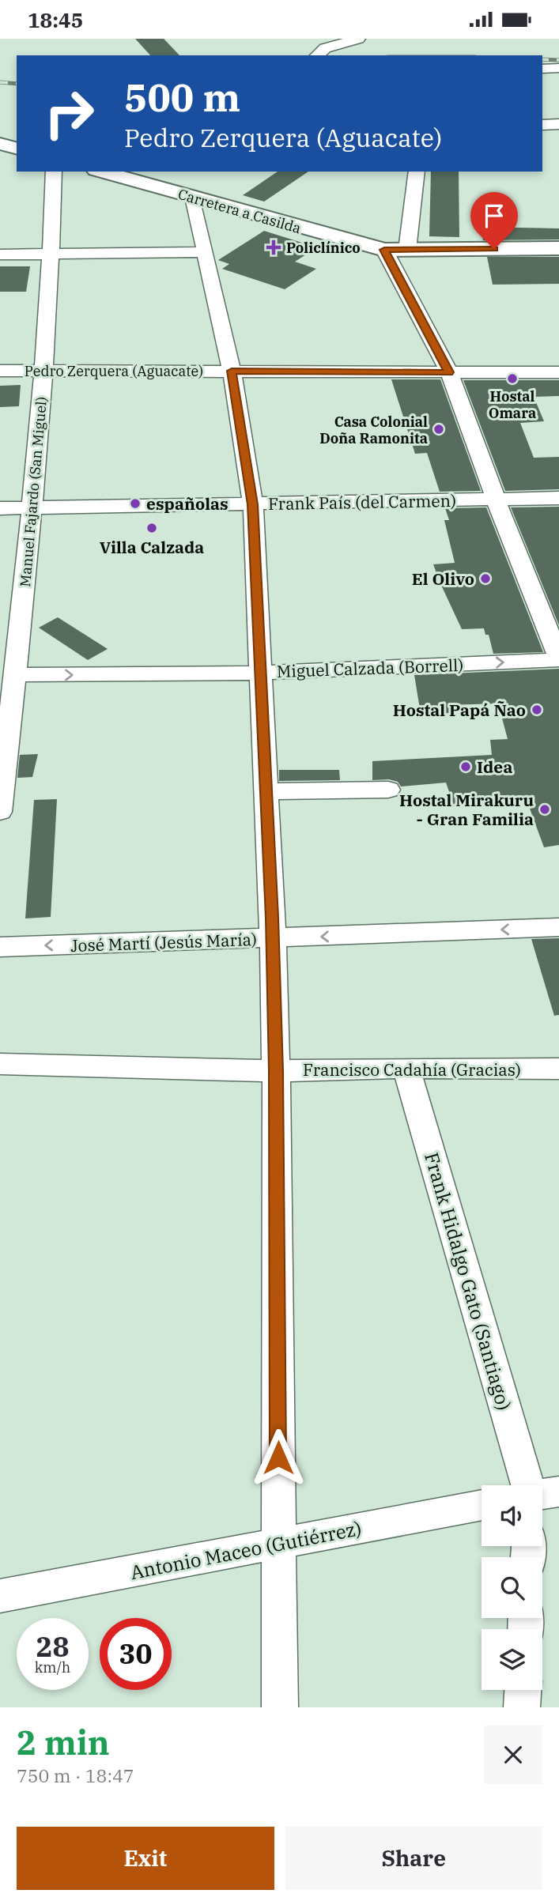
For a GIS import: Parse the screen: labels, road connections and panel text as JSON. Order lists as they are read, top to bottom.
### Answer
{
  "streets": {
    "main road": ["Carretera a Casilda"],
    "street": [
      "Pedro Zerquera (Aguacate)",
      "Manuel Fajardo (San Miguel)",
      "Frank País (del Carmen)",
      "Miguel Calzada (Borrell)",
      "José Martí (Jesús María)",
      "Francisco Cadahía (Gracias)",
      "Frank Hidalgo Gato (Santiago)",
      "Antonio Maceo (Gutiérrez)"
    ]
  },
  "crossings": [
    ["Pedro Zerquera (Aguacate)", "Manuel Fajardo (San Miguel)"],
    ["Manuel Fajardo (San Miguel)", "Frank País (del Carmen)"],
    ["Manuel Fajardo (San Miguel)", "Miguel Calzada (Borrell)"],
    ["Francisco Cadahía (Gracias)", "Frank Hidalgo Gato (Santiago)"]
  ],
  "one_way": ["Miguel Calzada (Borrell)", "José Martí (Jesús María)"],
  "places": {
    "health": ["Policlínico"],
    "other": [
      "Hostal Omara",
      "Casa Colonial Doña Ramonita",
      "españolas",
      "Villa Calzada",
      "El Olivo",
      "Hostal Papá Ñao",
      "Idea",
      "Hostal Mirakuru - Gran Familia"
    ]
  },
  "page": {
    "status": "18:45",
    "turn": ["500 m", "Pedro Zerquera (Aguacate)"],
    "speed": "28 km/h",
    "limit": "30",
    "heading": ["2 min", "750 m · 18:47"],
    "buttons": ["Exit", "Share"]
  }
}
